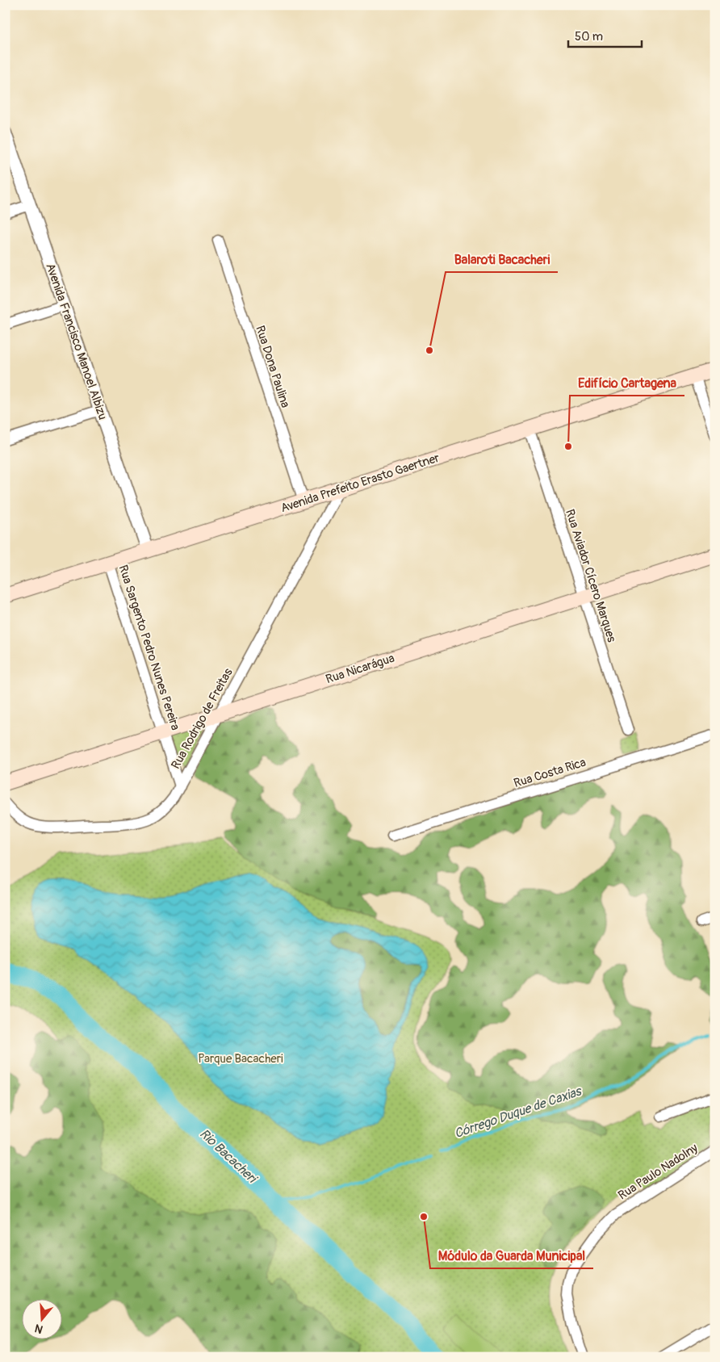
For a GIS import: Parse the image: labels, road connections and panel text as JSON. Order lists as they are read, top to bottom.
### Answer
{
  "streets": {
    "main road": ["Avenida Prefeito Erasto Gaertner", "Rua Nicarágua"],
    "street": [
      "Avenida Francisco Manoel Albizu",
      "Rua Dona Paulina",
      "Rua Aviador Cícero Marques",
      "Rua Sargento Pedro Nunes Pereira",
      "Rua Rodrigo de Freitas",
      "Rua Costa Rica",
      "Rua Paulo Nadolny"
    ]
  },
  "crossings": [
    ["Avenida Francisco Manoel Albizu", "Avenida Prefeito Erasto Gaertner"],
    ["Rua Dona Paulina", "Avenida Prefeito Erasto Gaertner"],
    ["Avenida Prefeito Erasto Gaertner", "Rua Aviador Cícero Marques"],
    ["Avenida Prefeito Erasto Gaertner", "Rua Sargento Pedro Nunes Pereira"],
    ["Avenida Prefeito Erasto Gaertner", "Rua Rodrigo de Freitas"],
    ["Rua Aviador Cícero Marques", "Rua Nicarágua"],
    ["Rua Sargento Pedro Nunes Pereira", "Rua Nicarágua"],
    ["Rua Sargento Pedro Nunes Pereira", "Rua Rodrigo de Freitas"],
    ["Rua Nicarágua", "Rua Rodrigo de Freitas"]
  ],
  "water": ["Córrego Duque de Caxias", "Rio Bacacheri"],
  "parks": ["Parque Bacacheri"],
  "places": ["Balaroti Bacacheri", "Edifício Cartagena", "Módulo da Guarda Municipal"],
  "scale_bar": "50 m",
  "north": "bottom"
}
